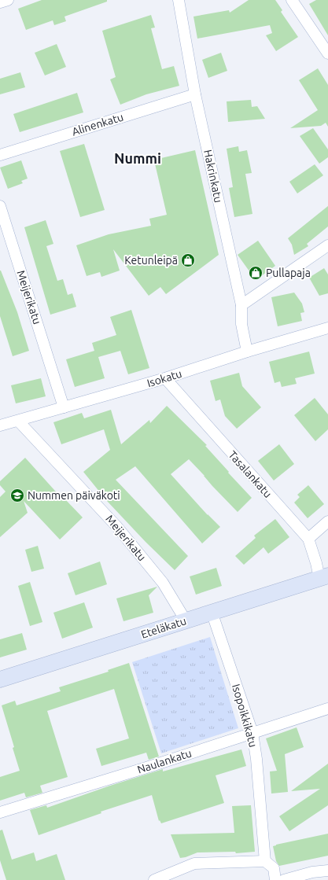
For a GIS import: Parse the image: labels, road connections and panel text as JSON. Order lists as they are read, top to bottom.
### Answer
{
  "streets": {
    "main road": ["Eteläkatu"],
    "street": [
      "Alinenkatu",
      "Hakrinkatu",
      "Meijerikatu",
      "Isokatu",
      "Tasalankatu",
      "Isopoikkikatu",
      "Naulankatu"
    ]
  },
  "crossings": [
    ["Alinenkatu", "Hakrinkatu"],
    ["Hakrinkatu", "Isokatu"],
    ["Meijerikatu", "Isokatu"],
    ["Meijerikatu", "Eteläkatu"],
    ["Isokatu", "Tasalankatu"],
    ["Tasalankatu", "Eteläkatu"],
    ["Eteläkatu", "Isopoikkikatu"],
    ["Isopoikkikatu", "Naulankatu"]
  ],
  "districts": ["Nummi"],
  "places": {
    "shop": ["Ketunleipä", "Pullapaja"],
    "school or university": ["Nummen päiväkoti"]
  }
}
